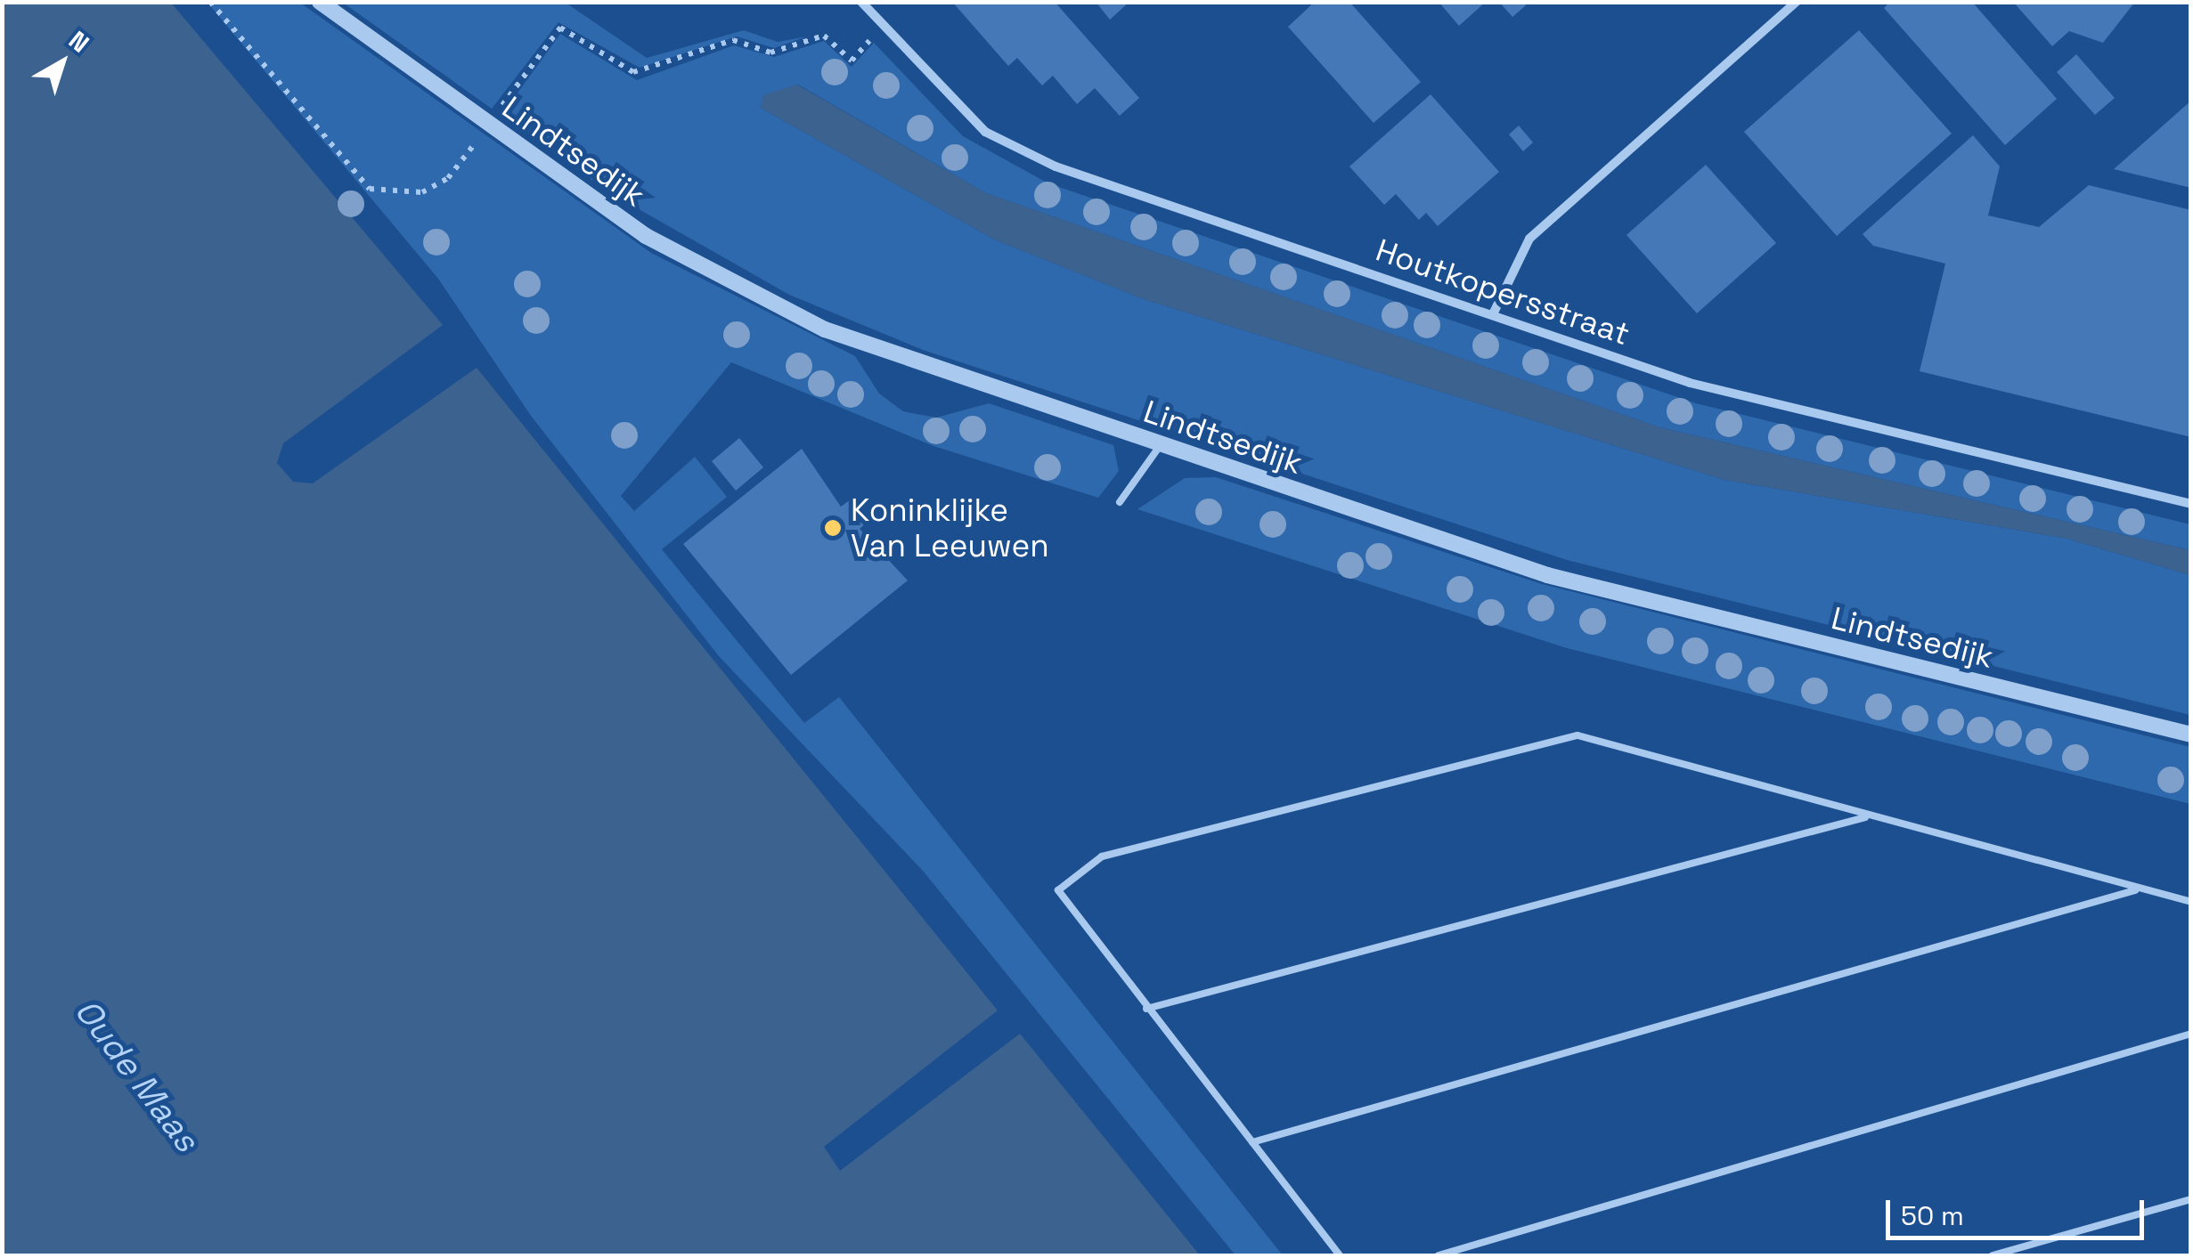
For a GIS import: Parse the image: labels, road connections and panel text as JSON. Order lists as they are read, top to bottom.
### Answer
{
  "streets": {
    "street": ["Lindtsedijk", "Houtkopersstraat"]
  },
  "water": ["Oude Maas"],
  "places": ["Koninklijke Van Leeuwen"],
  "scale_bar": "50 m",
  "north": "top right"
}
